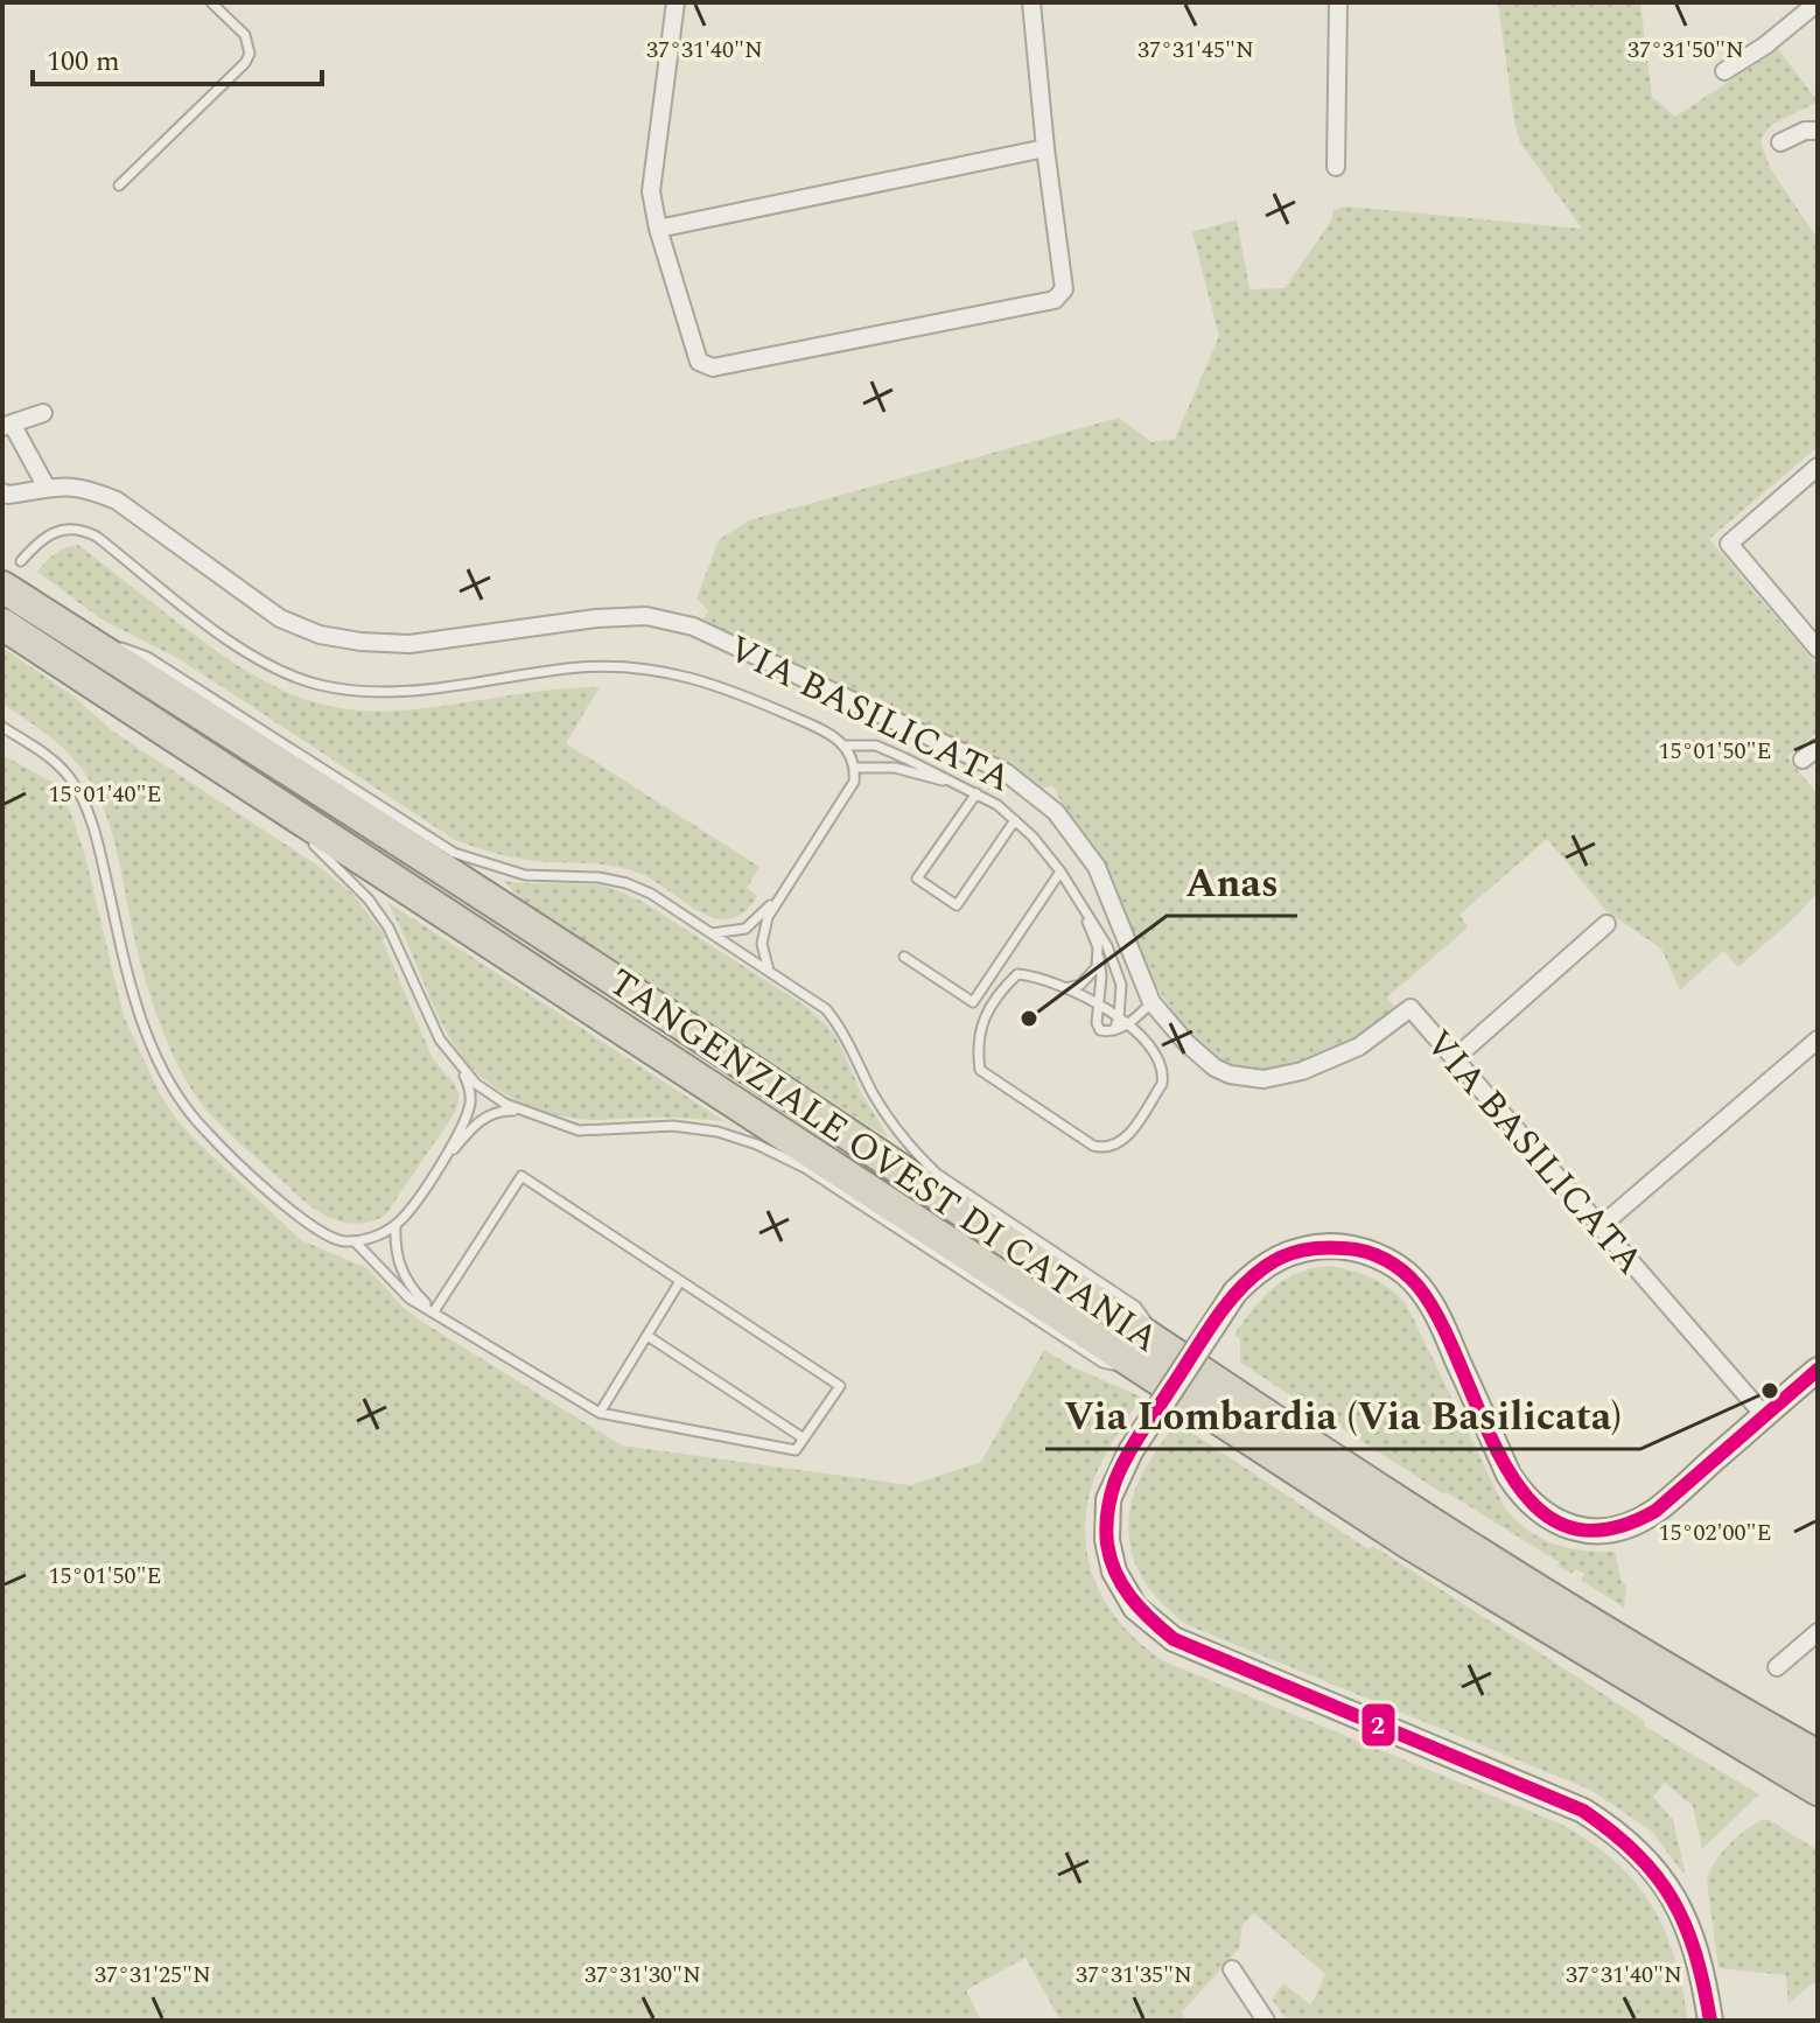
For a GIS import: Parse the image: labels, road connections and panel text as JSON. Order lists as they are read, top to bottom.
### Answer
{
  "streets": {
    "highway": ["TANGENZIALE OVEST DI CATANIA"],
    "street": ["VIA BASILICATA"]
  },
  "places": ["Anas", "Via Lombardia (Via Basilicata)"],
  "lines": ["transit line 2"],
  "scale_bar": "100 m",
  "coordinates": [
    "37°31'40\"N",
    "37°31'45\"N",
    "37°31'50\"N",
    "15°01'50\"E",
    "15°01'40\"E",
    "15°02'00\"E",
    "37°31'25\"N",
    "37°31'30\"N",
    "37°31'35\"N"
  ]
}
